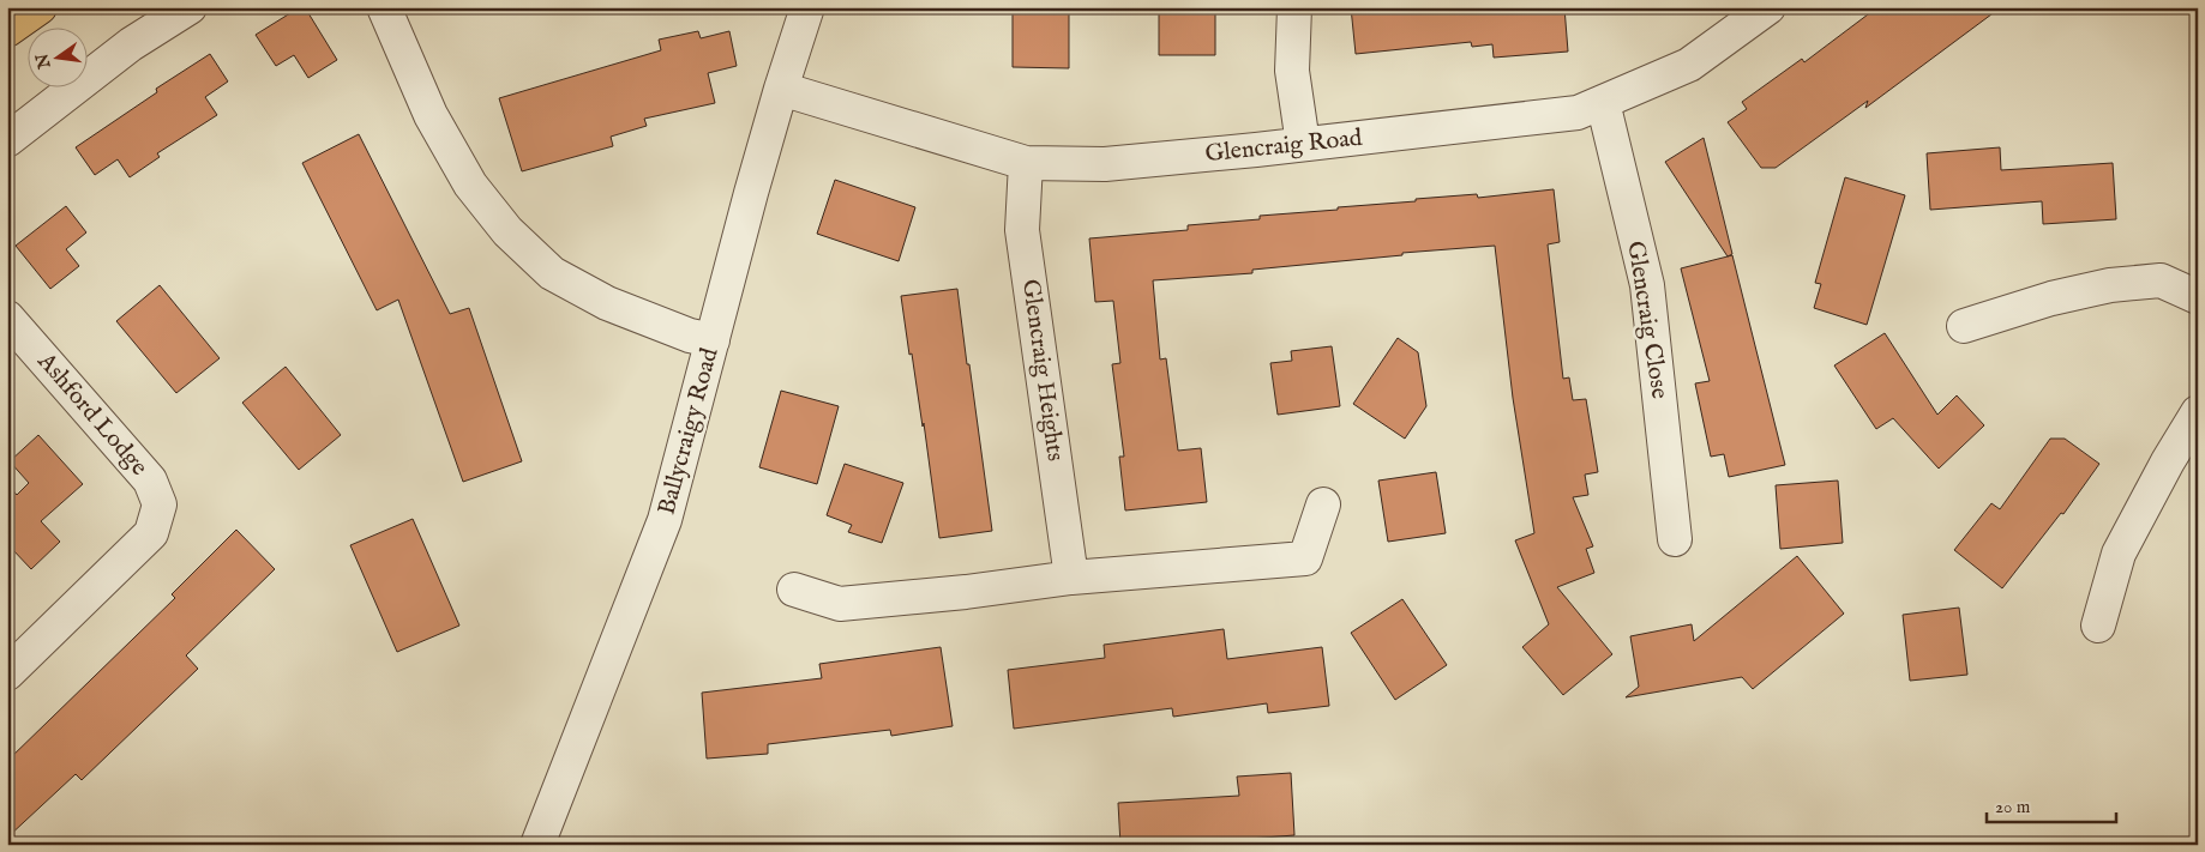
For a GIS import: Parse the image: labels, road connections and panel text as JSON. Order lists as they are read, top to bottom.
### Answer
{
  "streets": {
    "street": [
      "Glencraig Road",
      "Glencraig Close",
      "Glencraig Heights",
      "Ashford Lodge",
      "Ballycraigy Road"
    ]
  },
  "crossings": [
    ["Glencraig Road", "Glencraig Close"],
    ["Glencraig Road", "Glencraig Heights"],
    ["Glencraig Road", "Ballycraigy Road"]
  ],
  "scale_bar": "20 m",
  "north": "left"
}
